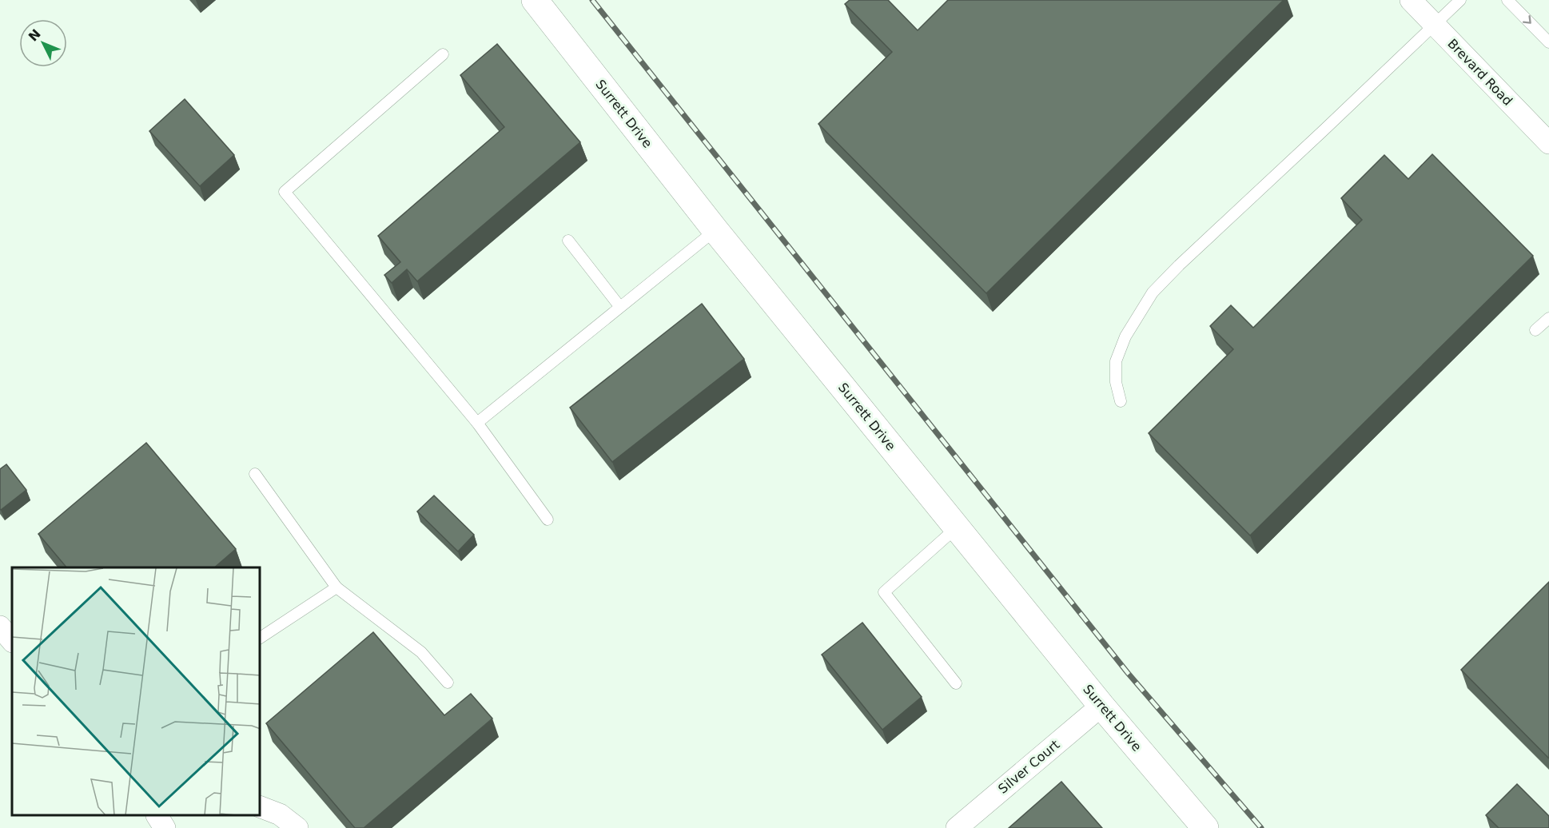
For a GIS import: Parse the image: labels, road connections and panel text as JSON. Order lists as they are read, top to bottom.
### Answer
{
  "streets": {
    "street": ["Brevard Road", "Surrett Drive", "Silver Court"]
  },
  "crossings": [
    ["Surrett Drive", "Silver Court"]
  ],
  "north": "top left"
}
